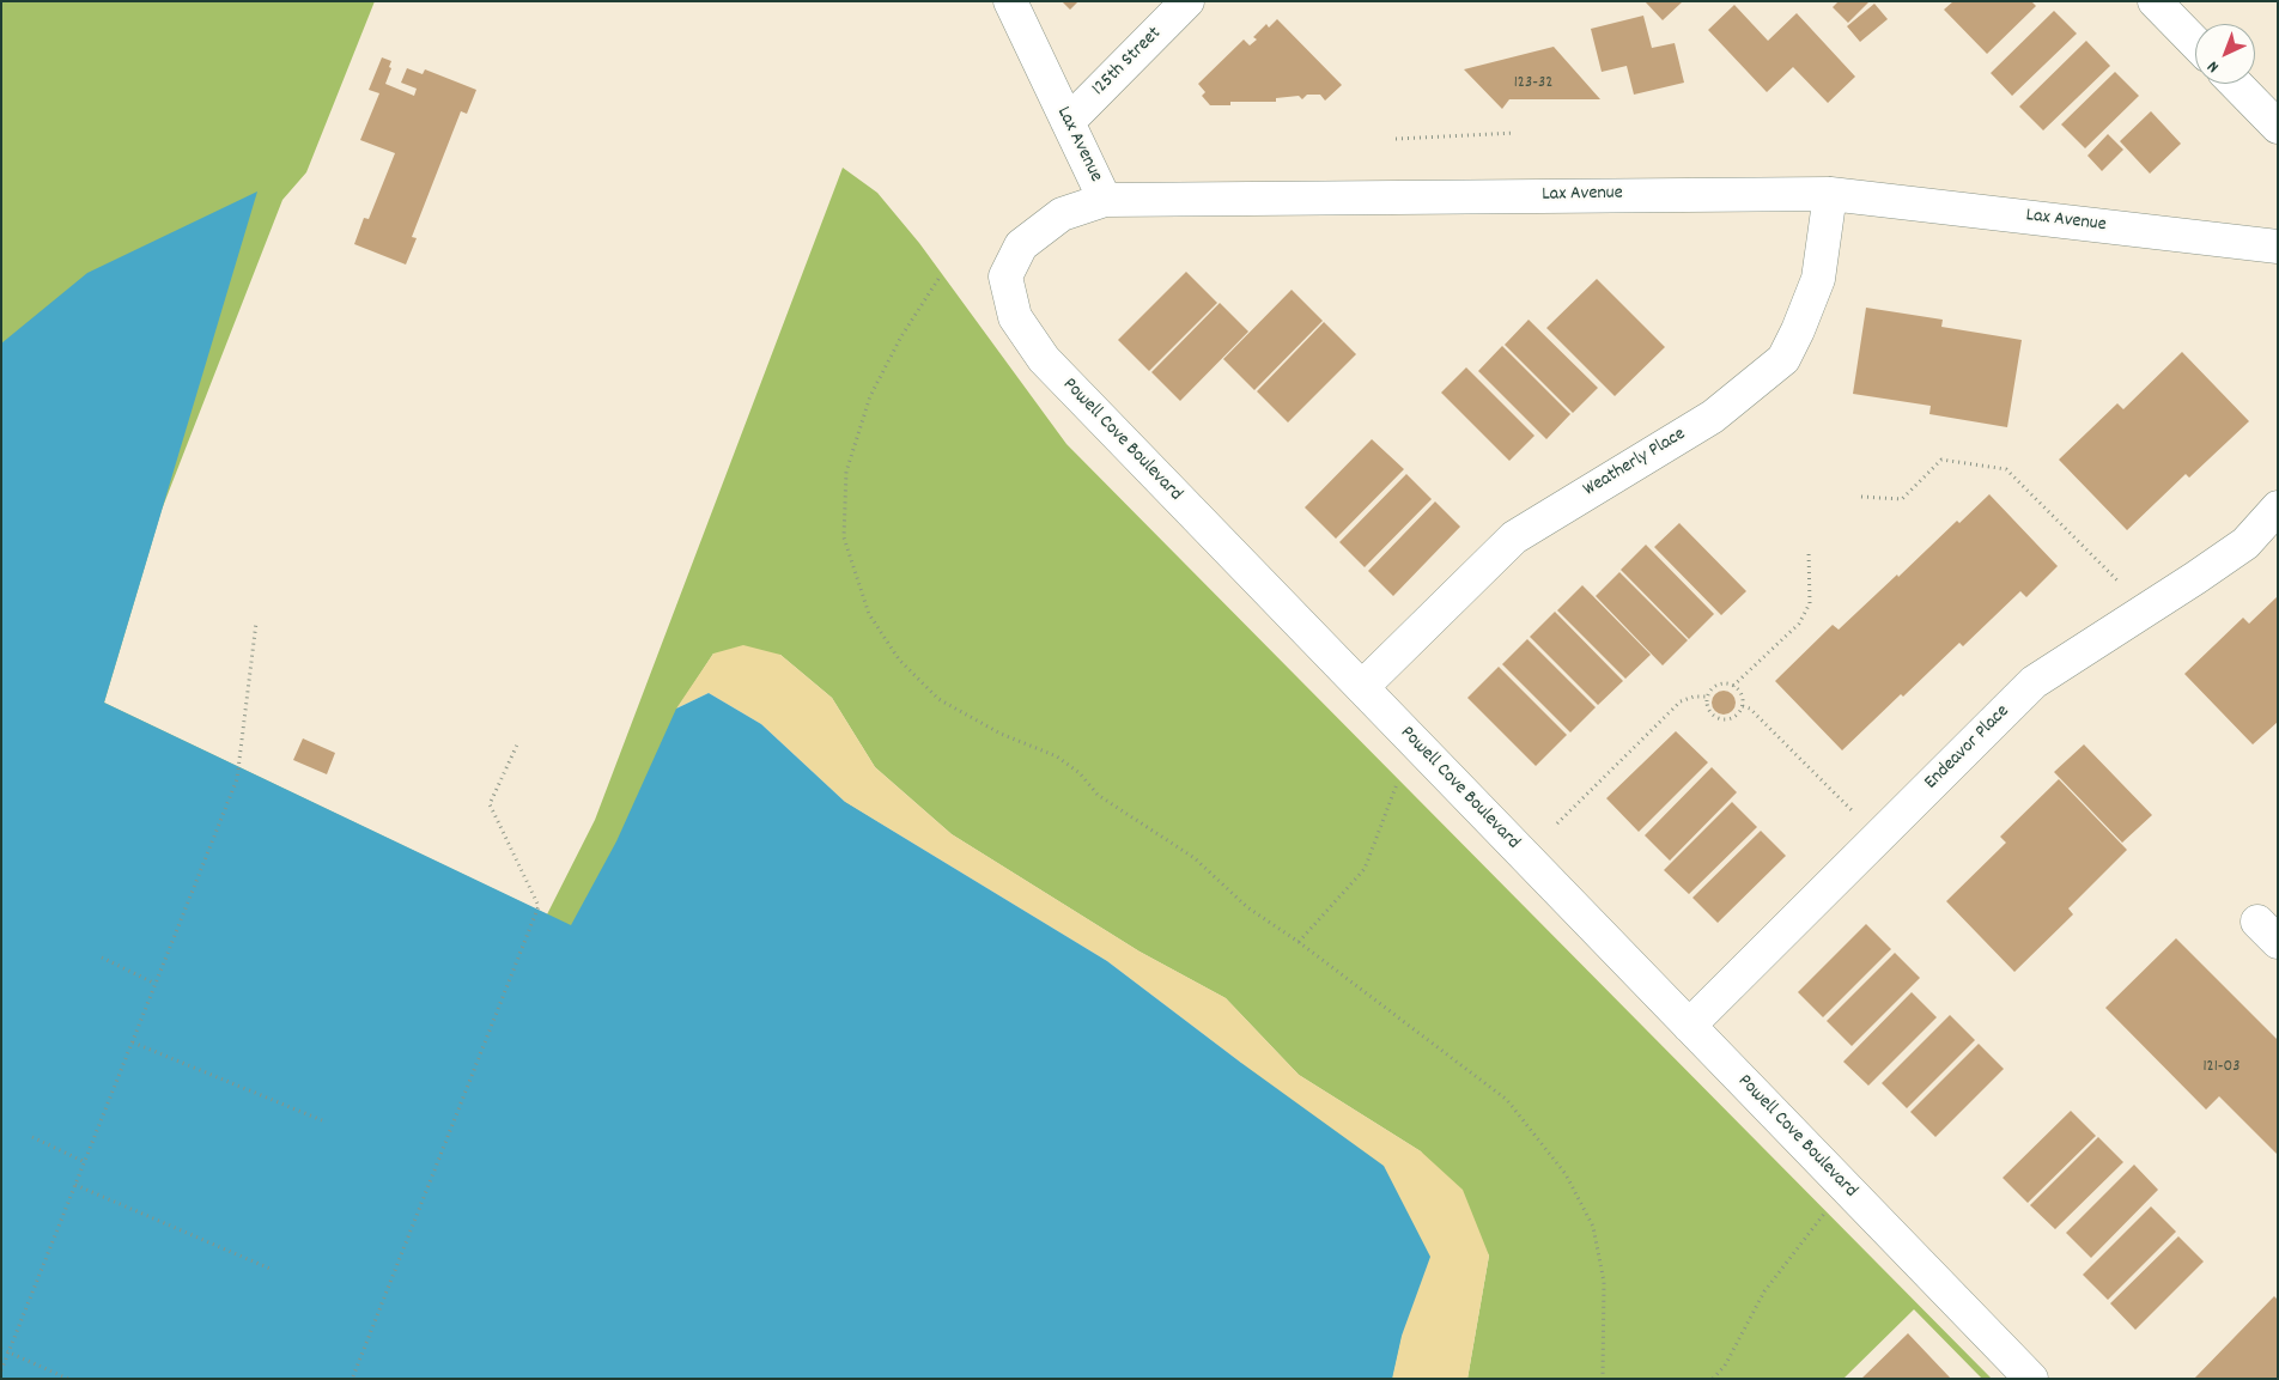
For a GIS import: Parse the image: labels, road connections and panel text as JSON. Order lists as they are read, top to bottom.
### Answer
{
  "streets": {
    "street": [
      "125th Street",
      "Lax Avenue",
      "Powell Cove Boulevard",
      "Weatherly Place",
      "Endeavor Place"
    ]
  },
  "crossings": [
    ["125th Street", "Lax Avenue"],
    ["Lax Avenue", "Powell Cove Boulevard"],
    ["Lax Avenue", "Weatherly Place"],
    ["Powell Cove Boulevard", "Weatherly Place"],
    ["Powell Cove Boulevard", "Endeavor Place"]
  ],
  "house_numbers": ["123-32", "121-03"],
  "north": "bottom left"
}
